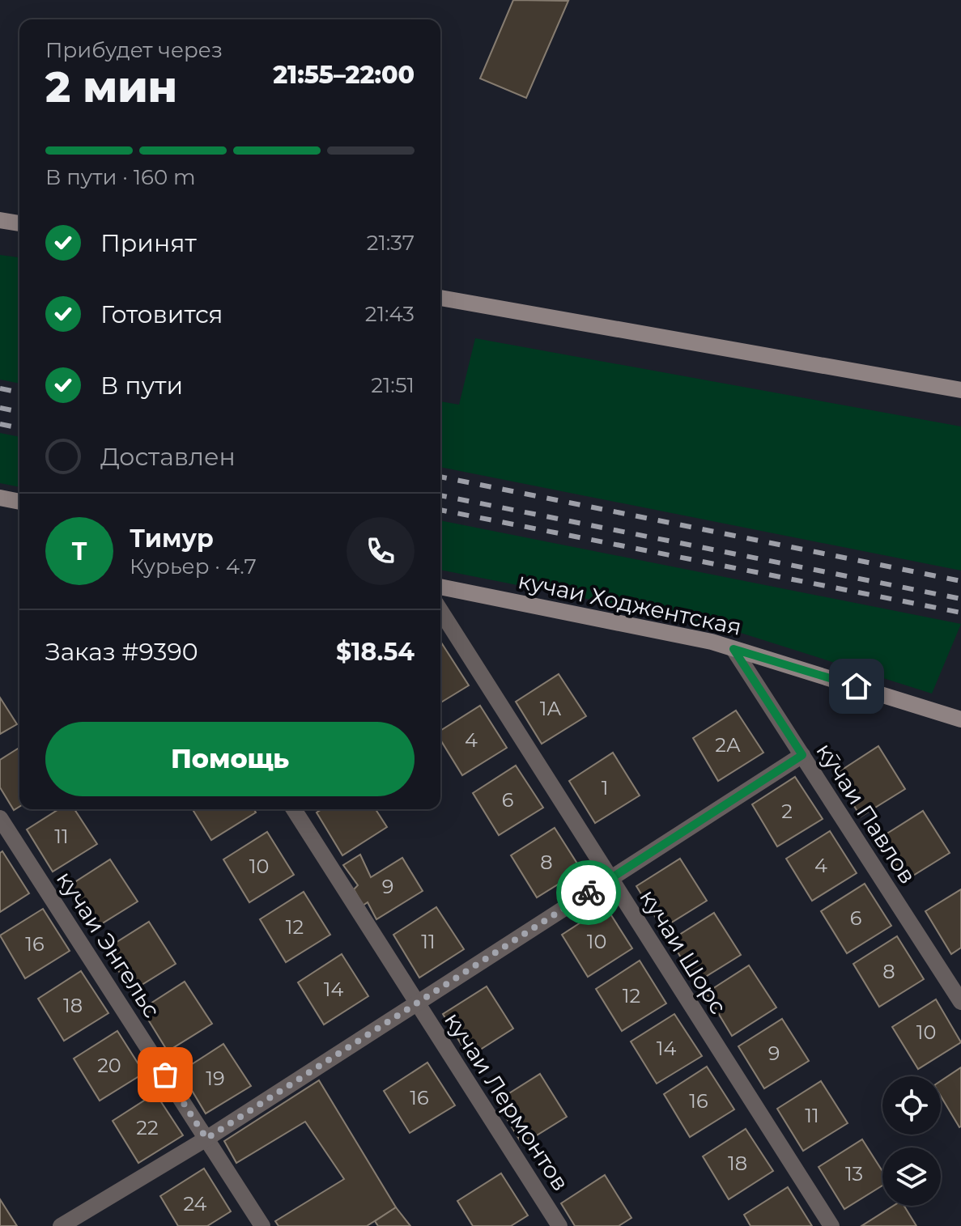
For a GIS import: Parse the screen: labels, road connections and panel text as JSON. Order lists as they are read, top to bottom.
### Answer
{
  "streets": {
    "main road": ["кучаи Ходжентская"],
    "street": [
      "кӯчаи Павлов",
      "кучаи Энгельс",
      "кучаи Шорс",
      "кучаи Лермонтов"
    ]
  },
  "crossings": [
    ["кучаи Ходжентская", "кӯчаи Павлов"]
  ],
  "house_numbers": [
    "1А",
    "4",
    "2А",
    "1",
    "6",
    "2",
    "11",
    "8",
    "4",
    "10",
    "9",
    "6",
    "12",
    "11",
    "10",
    "16",
    "8",
    "14",
    "12",
    "18",
    "10",
    "14",
    "9",
    "20",
    "19",
    "16",
    "16",
    "11",
    "22",
    "18",
    "13",
    "24"
  ],
  "page": {
    "heading": ["2 мин", "Прибудет через", "21:55–22:00"],
    "panel": [
      "Тимур",
      "Курьер · 4.7",
      "Заказ #9390",
      "$18.54"
    ],
    "bar": "В пути · 160 m",
    "list": [
      ["Принят", "21:37"],
      ["Готовится", "21:43"],
      ["В пути", "21:51"],
      "Доставлен"
    ],
    "round": "Т",
    "buttons": "Помощь"
  }
}
